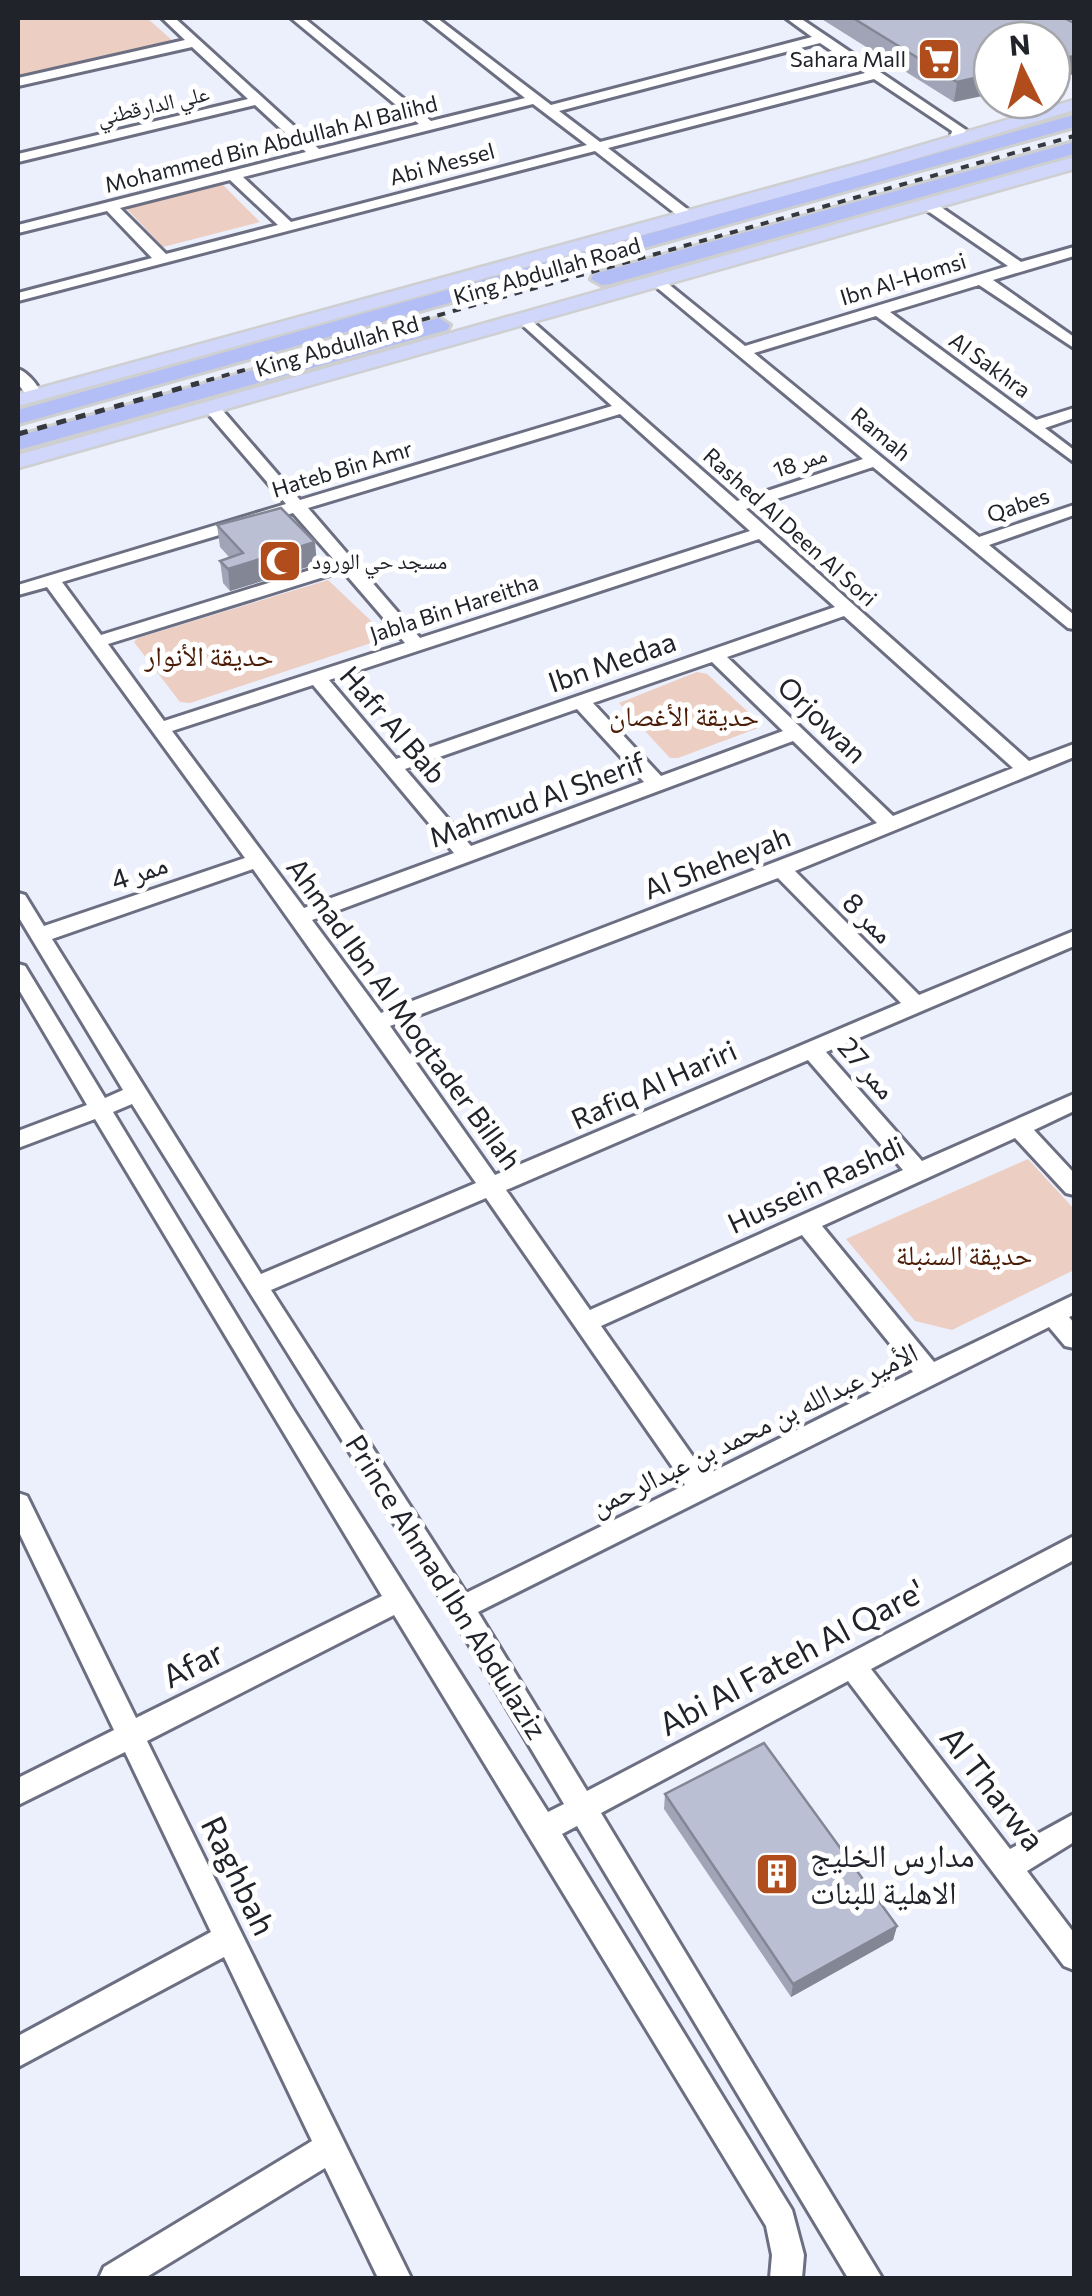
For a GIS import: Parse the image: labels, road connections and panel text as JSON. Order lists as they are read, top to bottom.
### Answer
{
  "streets": {
    "highway": ["King Abdullah Road"],
    "main road": ["King Abdullah Rd"],
    "street": [
      "علي الدارقطني",
      "Mohammed Bin Abdullah Al Balihd",
      "Abi Messel",
      "Ibn Al-Homsi",
      "Al Sakhra",
      "Ramah",
      "ممر 18",
      "Hateb Bin Amr",
      "Qabes",
      "Rashed Al Deen Al Sori",
      "Jabla Bin Hareitha",
      "Ibn Medaa",
      "Orjowan",
      "Hafr Al Bab",
      "Mahmud Al Sherif",
      "Al Sheheyah",
      "ممر 4",
      "ممر 8",
      "Ahmad Ibn Al Moqtader Billah",
      "ممر 27",
      "Rafiq Al Hariri",
      "Hussein Rashdi",
      "الأمير عبدالله بن محمد بن عبدالرحمن",
      "Prince Ahmad Ibn Abdulaziz",
      "Abi Al Fateh Al Qare'",
      "Afar",
      "Al Tharwa",
      "Raghbah"
    ]
  },
  "crossings": [
    ["King Abdullah Road", "King Abdullah Rd"],
    ["Ibn Al-Homsi", "Al Sakhra"],
    ["Ibn Al-Homsi", "Ramah"],
    ["King Abdullah Rd", "Ramah"],
    ["King Abdullah Rd", "Rashed Al Deen Al Sori"],
    ["Ramah", "ممر 18"],
    ["Ramah", "Qabes"],
    ["ممر 18", "Rashed Al Deen Al Sori"],
    ["Hateb Bin Amr", "Rashed Al Deen Al Sori"],
    ["Hateb Bin Amr", "Ahmad Ibn Al Moqtader Billah"],
    ["Rashed Al Deen Al Sori", "Jabla Bin Hareitha"],
    ["Rashed Al Deen Al Sori", "Ibn Medaa"],
    ["Rashed Al Deen Al Sori", "Al Sheheyah"],
    ["Jabla Bin Hareitha", "Hafr Al Bab"],
    ["Jabla Bin Hareitha", "Ahmad Ibn Al Moqtader Billah"],
    ["Ibn Medaa", "Orjowan"],
    ["Ibn Medaa", "Hafr Al Bab"],
    ["Orjowan", "Mahmud Al Sherif"],
    ["Orjowan", "Al Sheheyah"],
    ["Hafr Al Bab", "Mahmud Al Sherif"],
    ["Mahmud Al Sherif", "Ahmad Ibn Al Moqtader Billah"],
    ["Al Sheheyah", "ممر 8"],
    ["Al Sheheyah", "Ahmad Ibn Al Moqtader Billah"],
    ["ممر 4", "Ahmad Ibn Al Moqtader Billah"],
    ["ممر 4", "Prince Ahmad Ibn Abdulaziz"],
    ["ممر 8", "Rafiq Al Hariri"],
    ["Ahmad Ibn Al Moqtader Billah", "Rafiq Al Hariri"],
    ["Ahmad Ibn Al Moqtader Billah", "Hussein Rashdi"],
    ["Ahmad Ibn Al Moqtader Billah", "الأمير عبدالله بن محمد بن عبدالرحمن"],
    ["ممر 27", "Rafiq Al Hariri"],
    ["ممر 27", "Hussein Rashdi"],
    ["Rafiq Al Hariri", "Prince Ahmad Ibn Abdulaziz"],
    ["الأمير عبدالله بن محمد بن عبدالرحمن", "Prince Ahmad Ibn Abdulaziz"],
    ["Prince Ahmad Ibn Abdulaziz", "Abi Al Fateh Al Qare'"],
    ["Prince Ahmad Ibn Abdulaziz", "Afar"],
    ["Abi Al Fateh Al Qare'", "Al Tharwa"],
    ["Afar", "Raghbah"]
  ],
  "parks": ["حديقة الأنوار", "حديقة الأغصان", "حديقة السنبلة"],
  "places": {
    "supermarket": ["Sahara Mall"],
    "mosque": ["مسجد حي الورود"],
    "building": ["مدارس الخليج الاهلية للبنات"]
  },
  "north": "top"
}
